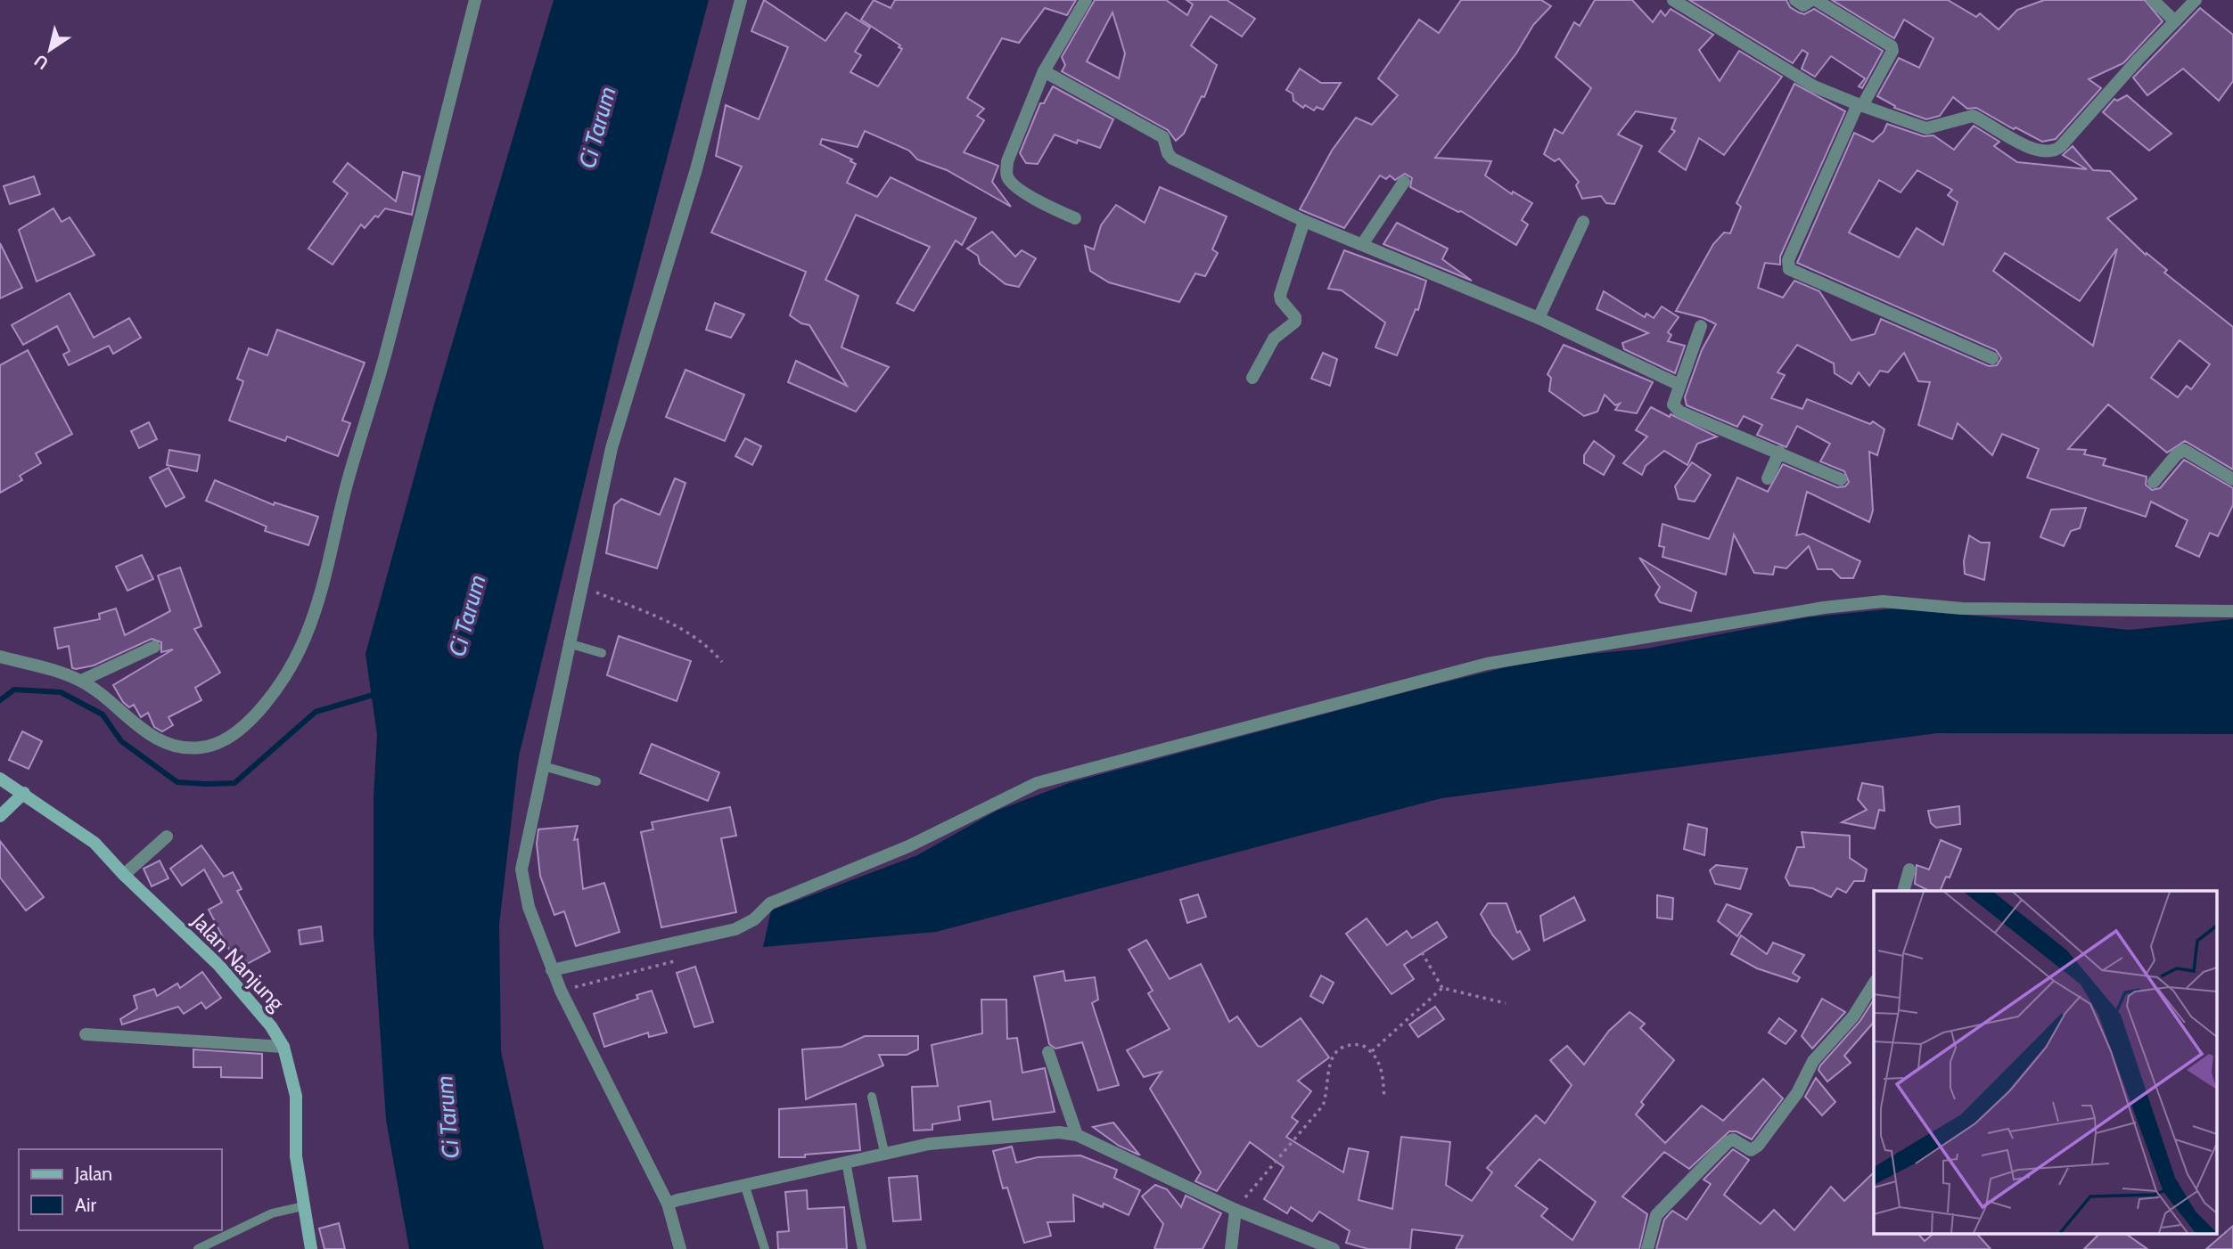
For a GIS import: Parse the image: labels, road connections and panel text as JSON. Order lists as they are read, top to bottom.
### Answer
{
  "streets": {
    "main road": ["Jalan Nanjung"]
  },
  "water": ["Ci Tarum"],
  "legend": ["Jalan", "Air"],
  "north": "bottom left"
}
